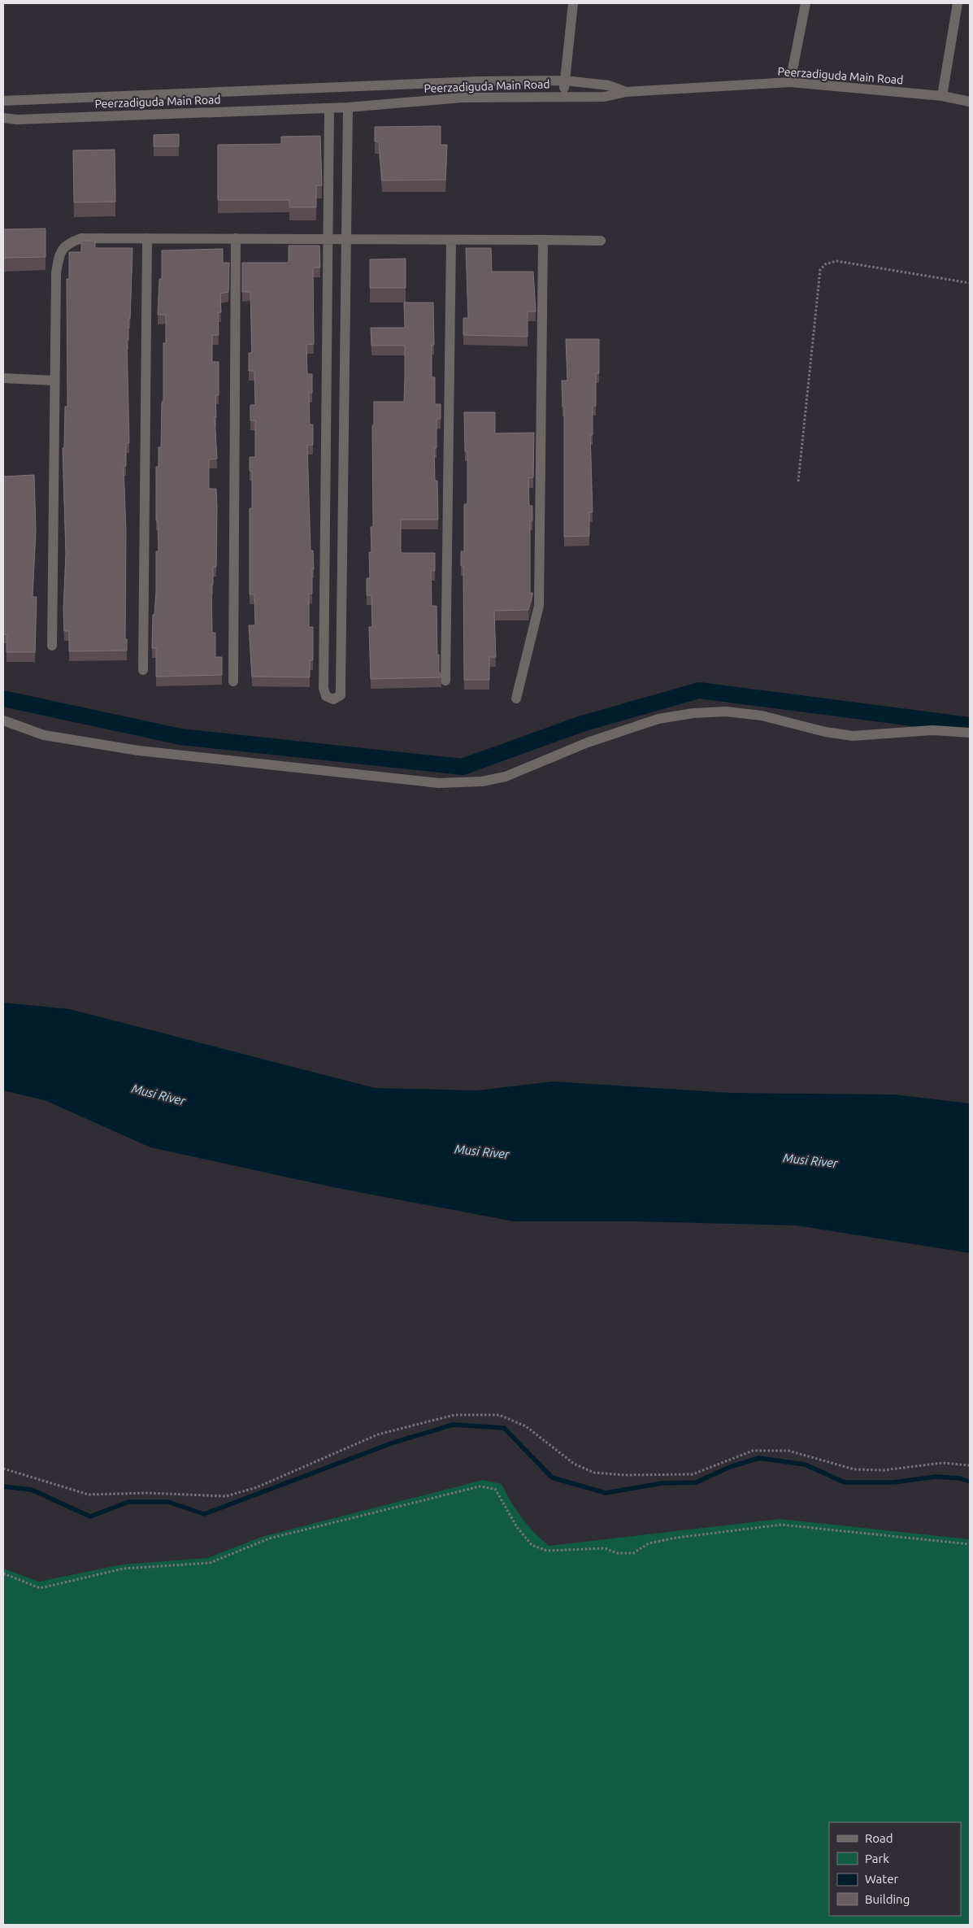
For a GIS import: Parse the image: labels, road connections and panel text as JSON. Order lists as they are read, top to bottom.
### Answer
{
  "streets": {
    "street": ["Peerzadiguda Main Road"]
  },
  "water": ["Musi River"],
  "legend": [
    "Road",
    "Park",
    "Water",
    "Building"
  ]
}
